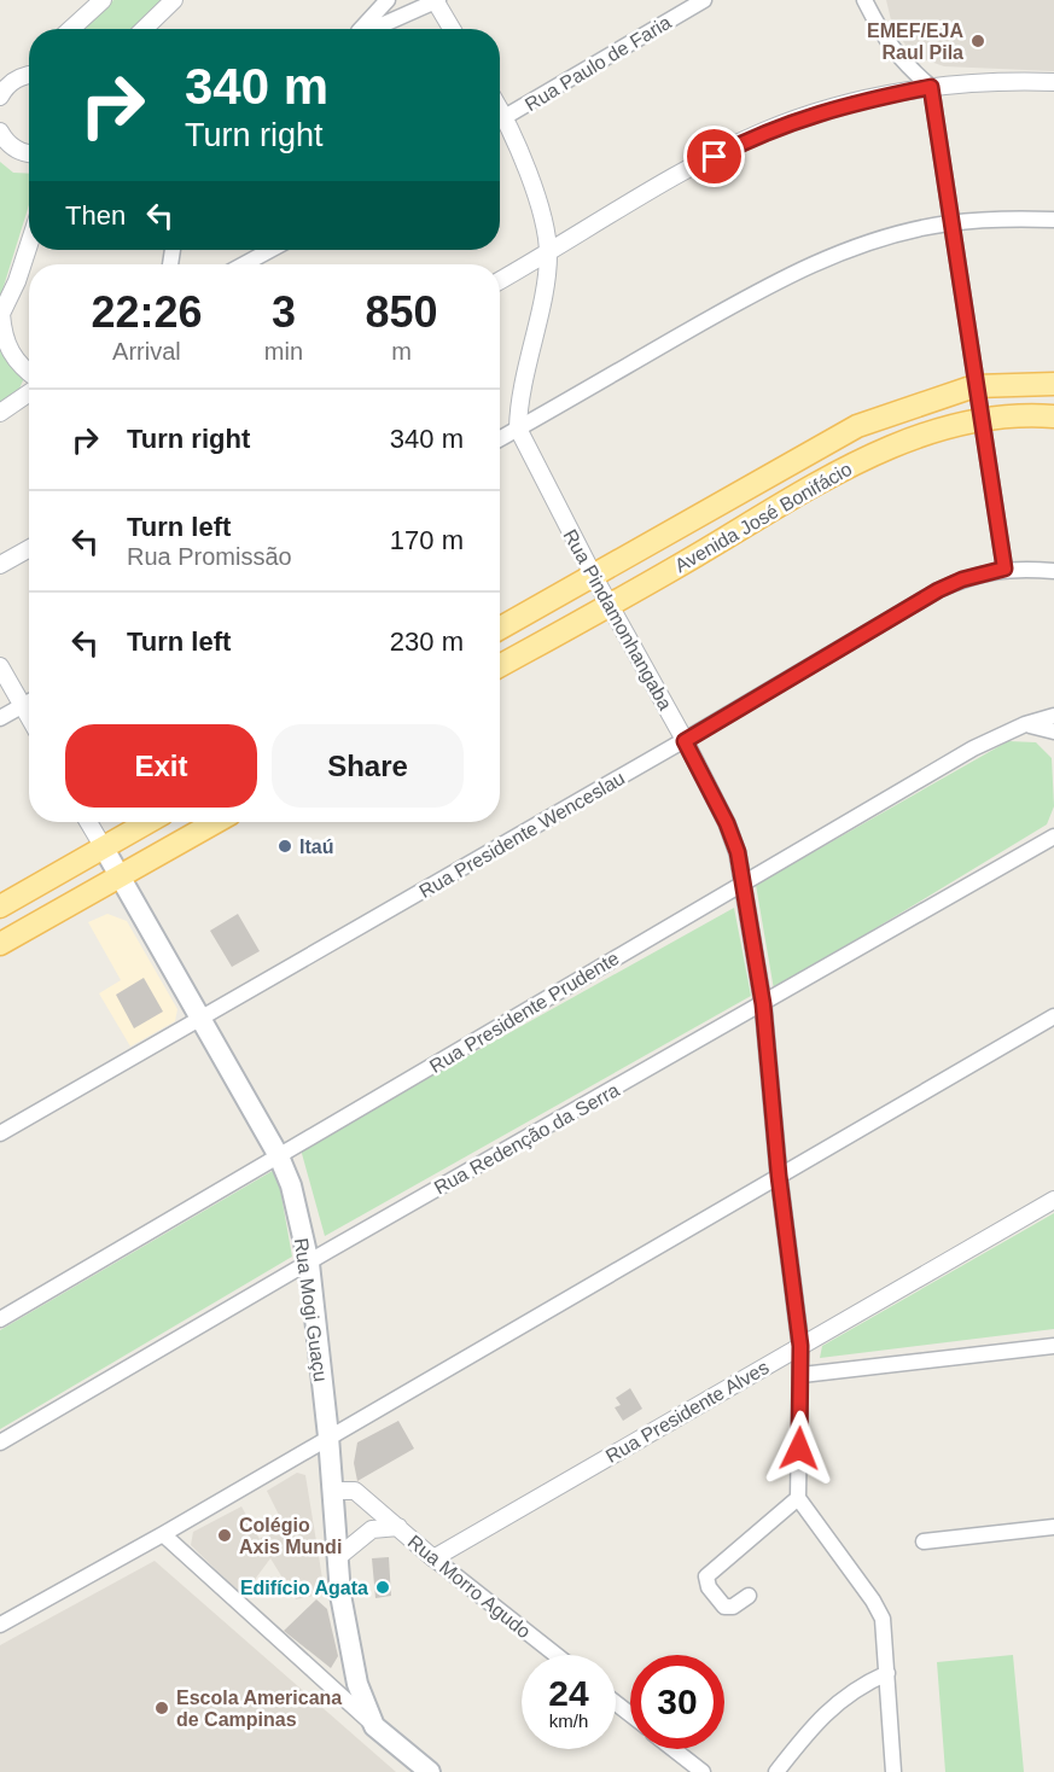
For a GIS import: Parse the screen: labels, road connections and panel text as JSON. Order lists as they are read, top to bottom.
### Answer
{
  "streets": {
    "main road": ["Avenida José Bonifácio", "Rua Mogi Guaçu"],
    "street": [
      "Rua Paulo de Faria",
      "Rua Pindamonhangaba",
      "Rua Presidente Wenceslau",
      "Rua Presidente Prudente",
      "Rua Redenção da Serra",
      "Rua Presidente Alves",
      "Rua Morro Agudo"
    ]
  },
  "crossings": [
    ["Avenida José Bonifácio", "Rua Pindamonhangaba"],
    ["Rua Pindamonhangaba", "Rua Presidente Wenceslau"],
    ["Rua Pindamonhangaba", "Rua Presidente Prudente"],
    ["Rua Pindamonhangaba", "Rua Redenção da Serra"],
    ["Rua Pindamonhangaba", "Rua Presidente Alves"],
    ["Rua Presidente Wenceslau", "Rua Mogi Guaçu"],
    ["Rua Presidente Prudente", "Rua Mogi Guaçu"],
    ["Rua Redenção da Serra", "Rua Mogi Guaçu"],
    ["Rua Mogi Guaçu", "Rua Morro Agudo"],
    ["Rua Presidente Alves", "Rua Morro Agudo"]
  ],
  "places": [
    "EMEF/EJA Raul Pila",
    "Itaú",
    "Colégio Axis Mundi",
    "Edifício Agata",
    "Escola Americana de Campinas"
  ],
  "page": {
    "turn": ["340 m", "Turn right"],
    "then": "Then",
    "eta": [
      "22:26",
      "Arrival",
      "3",
      "min",
      "850",
      "m"
    ],
    "list": [
      {
        "name": "Turn right",
        "value": "340 m"
      },
      {
        "name": "Turn left",
        "note": "Rua Promissão",
        "value": "170 m"
      },
      {
        "name": "Turn left",
        "value": "230 m"
      }
    ],
    "buttons": ["Exit", "Share"],
    "speed": "24 km/h",
    "limit": "30"
  }
}
